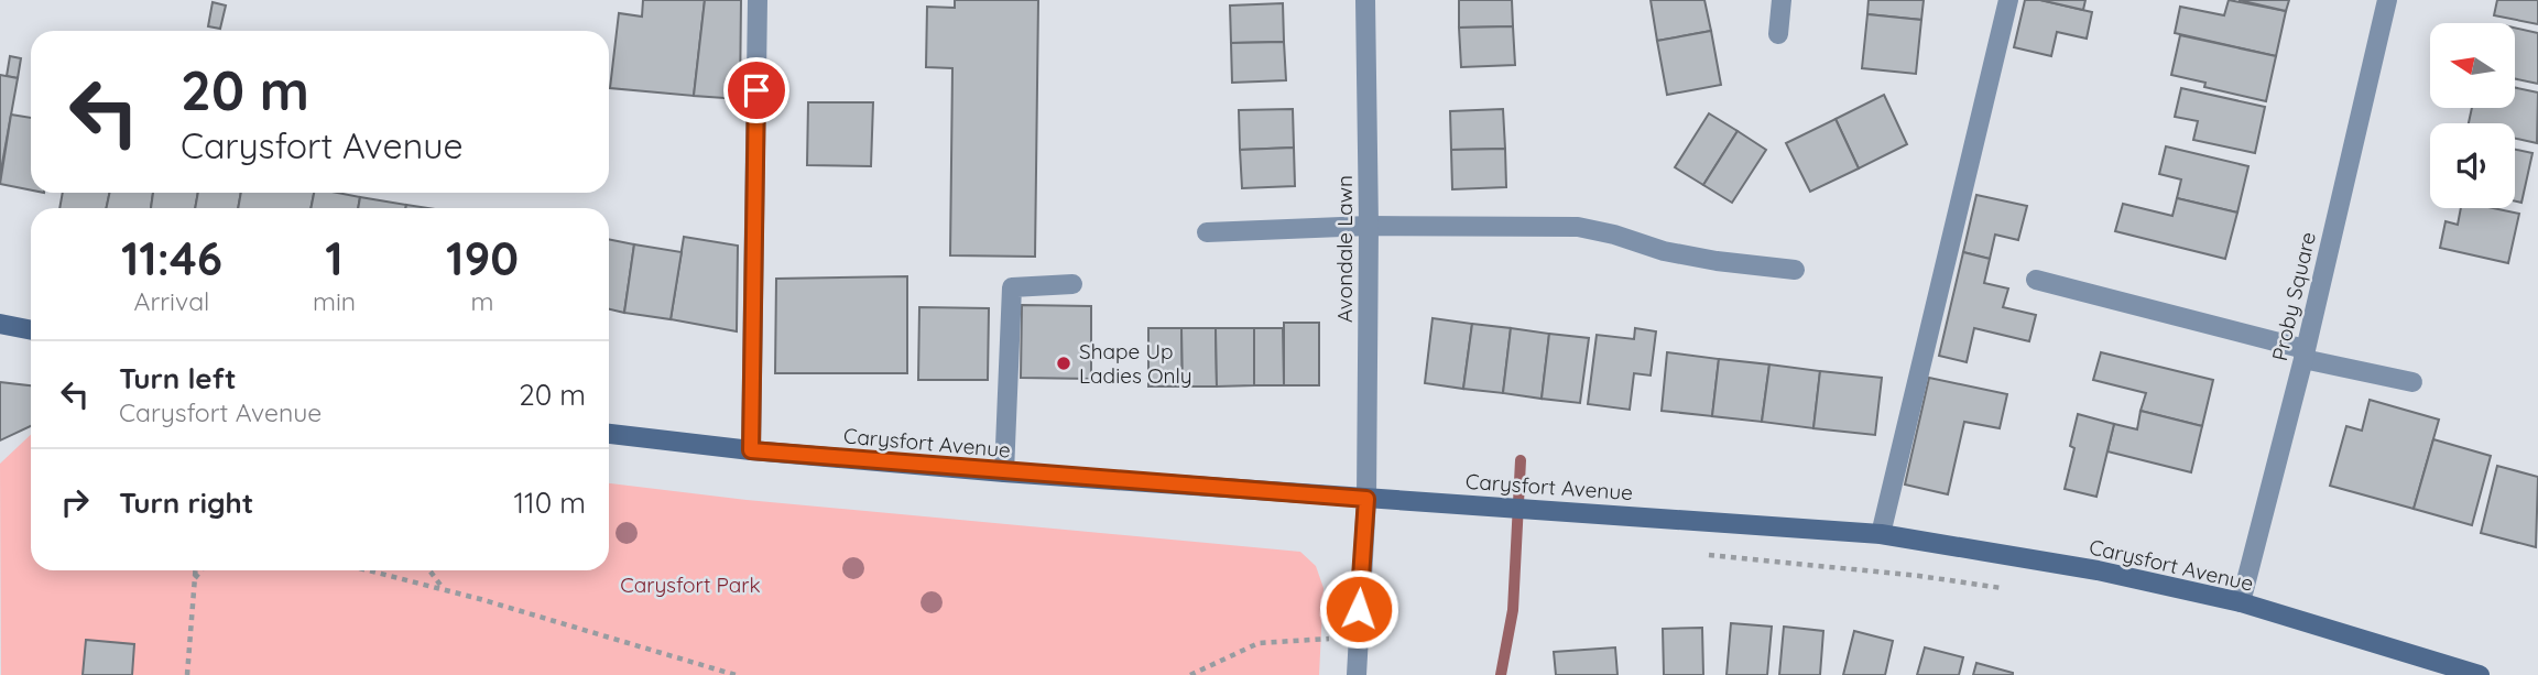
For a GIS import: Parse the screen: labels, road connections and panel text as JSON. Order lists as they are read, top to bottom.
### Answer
{
  "streets": {
    "main road": ["Carysfort Avenue"],
    "street": ["Avondale Lawn", "Proby Square"]
  },
  "crossings": [
    ["Avondale Lawn", "Carysfort Avenue"],
    ["Proby Square", "Carysfort Avenue"]
  ],
  "parks": ["Carysfort Park"],
  "places": ["Shape Up Ladies Only"],
  "north": "left",
  "page": {
    "turn": ["20 m", "Carysfort Avenue"],
    "eta": [
      "11:46",
      "Arrival",
      "1",
      "min",
      "190",
      "m"
    ],
    "list": [
      {
        "name": "Turn left",
        "note": "Carysfort Avenue",
        "value": "20 m"
      },
      {
        "name": "Turn right",
        "value": "110 m"
      }
    ]
  }
}
